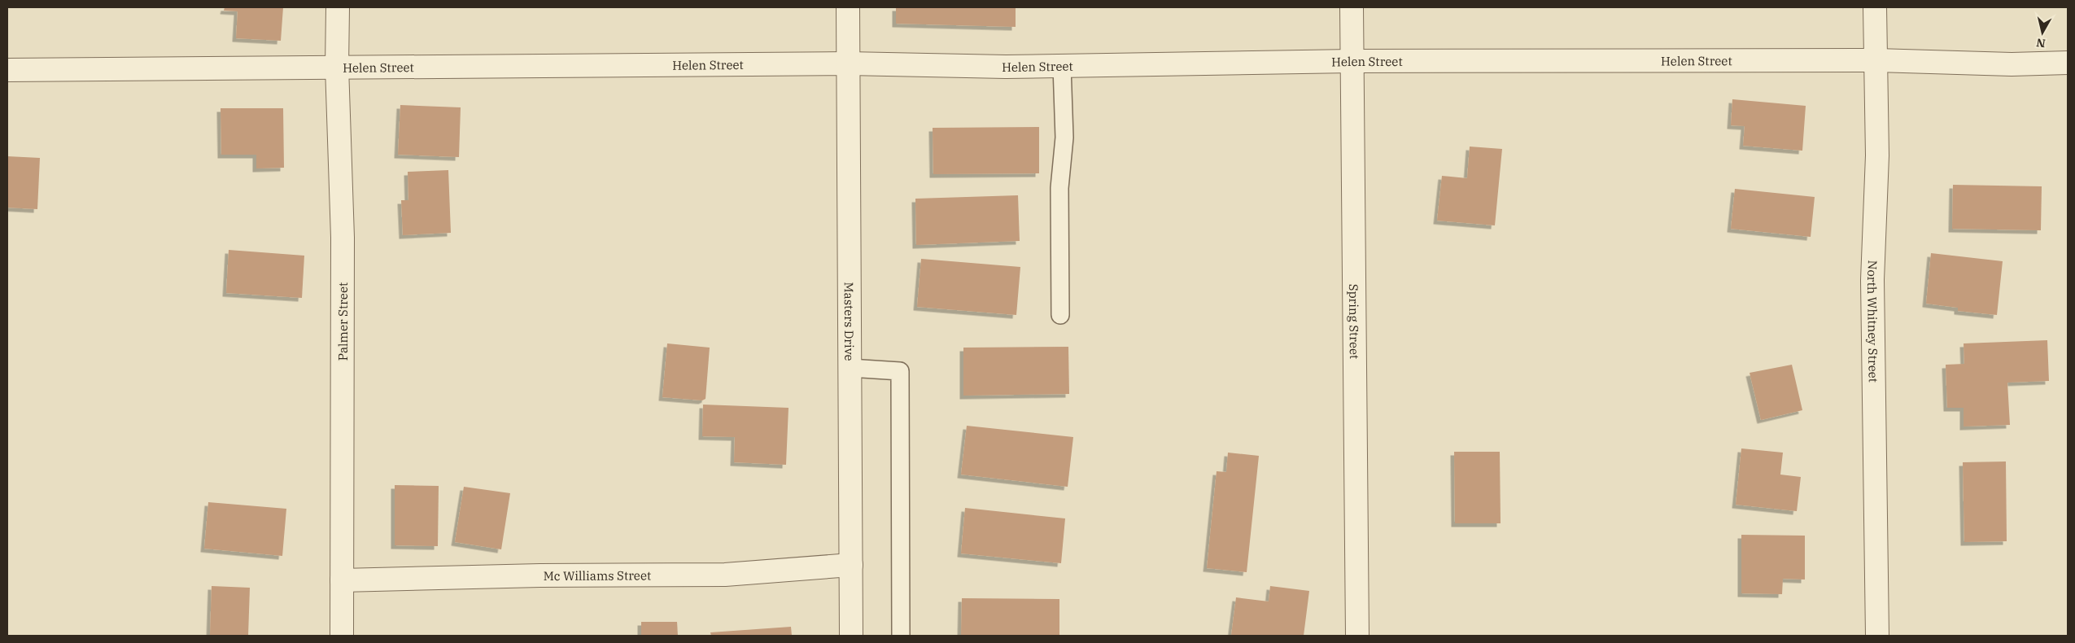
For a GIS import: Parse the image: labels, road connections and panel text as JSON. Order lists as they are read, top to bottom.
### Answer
{
  "streets": {
    "street": [
      "Helen Street",
      "Palmer Street",
      "Masters Drive",
      "Spring Street",
      "North Whitney Street",
      "Mc Williams Street"
    ]
  },
  "crossings": [
    ["Helen Street", "Palmer Street"],
    ["Helen Street", "Masters Drive"],
    ["Helen Street", "Spring Street"],
    ["Helen Street", "North Whitney Street"],
    ["Palmer Street", "Mc Williams Street"],
    ["Masters Drive", "Mc Williams Street"]
  ],
  "north": "bottom"
}
